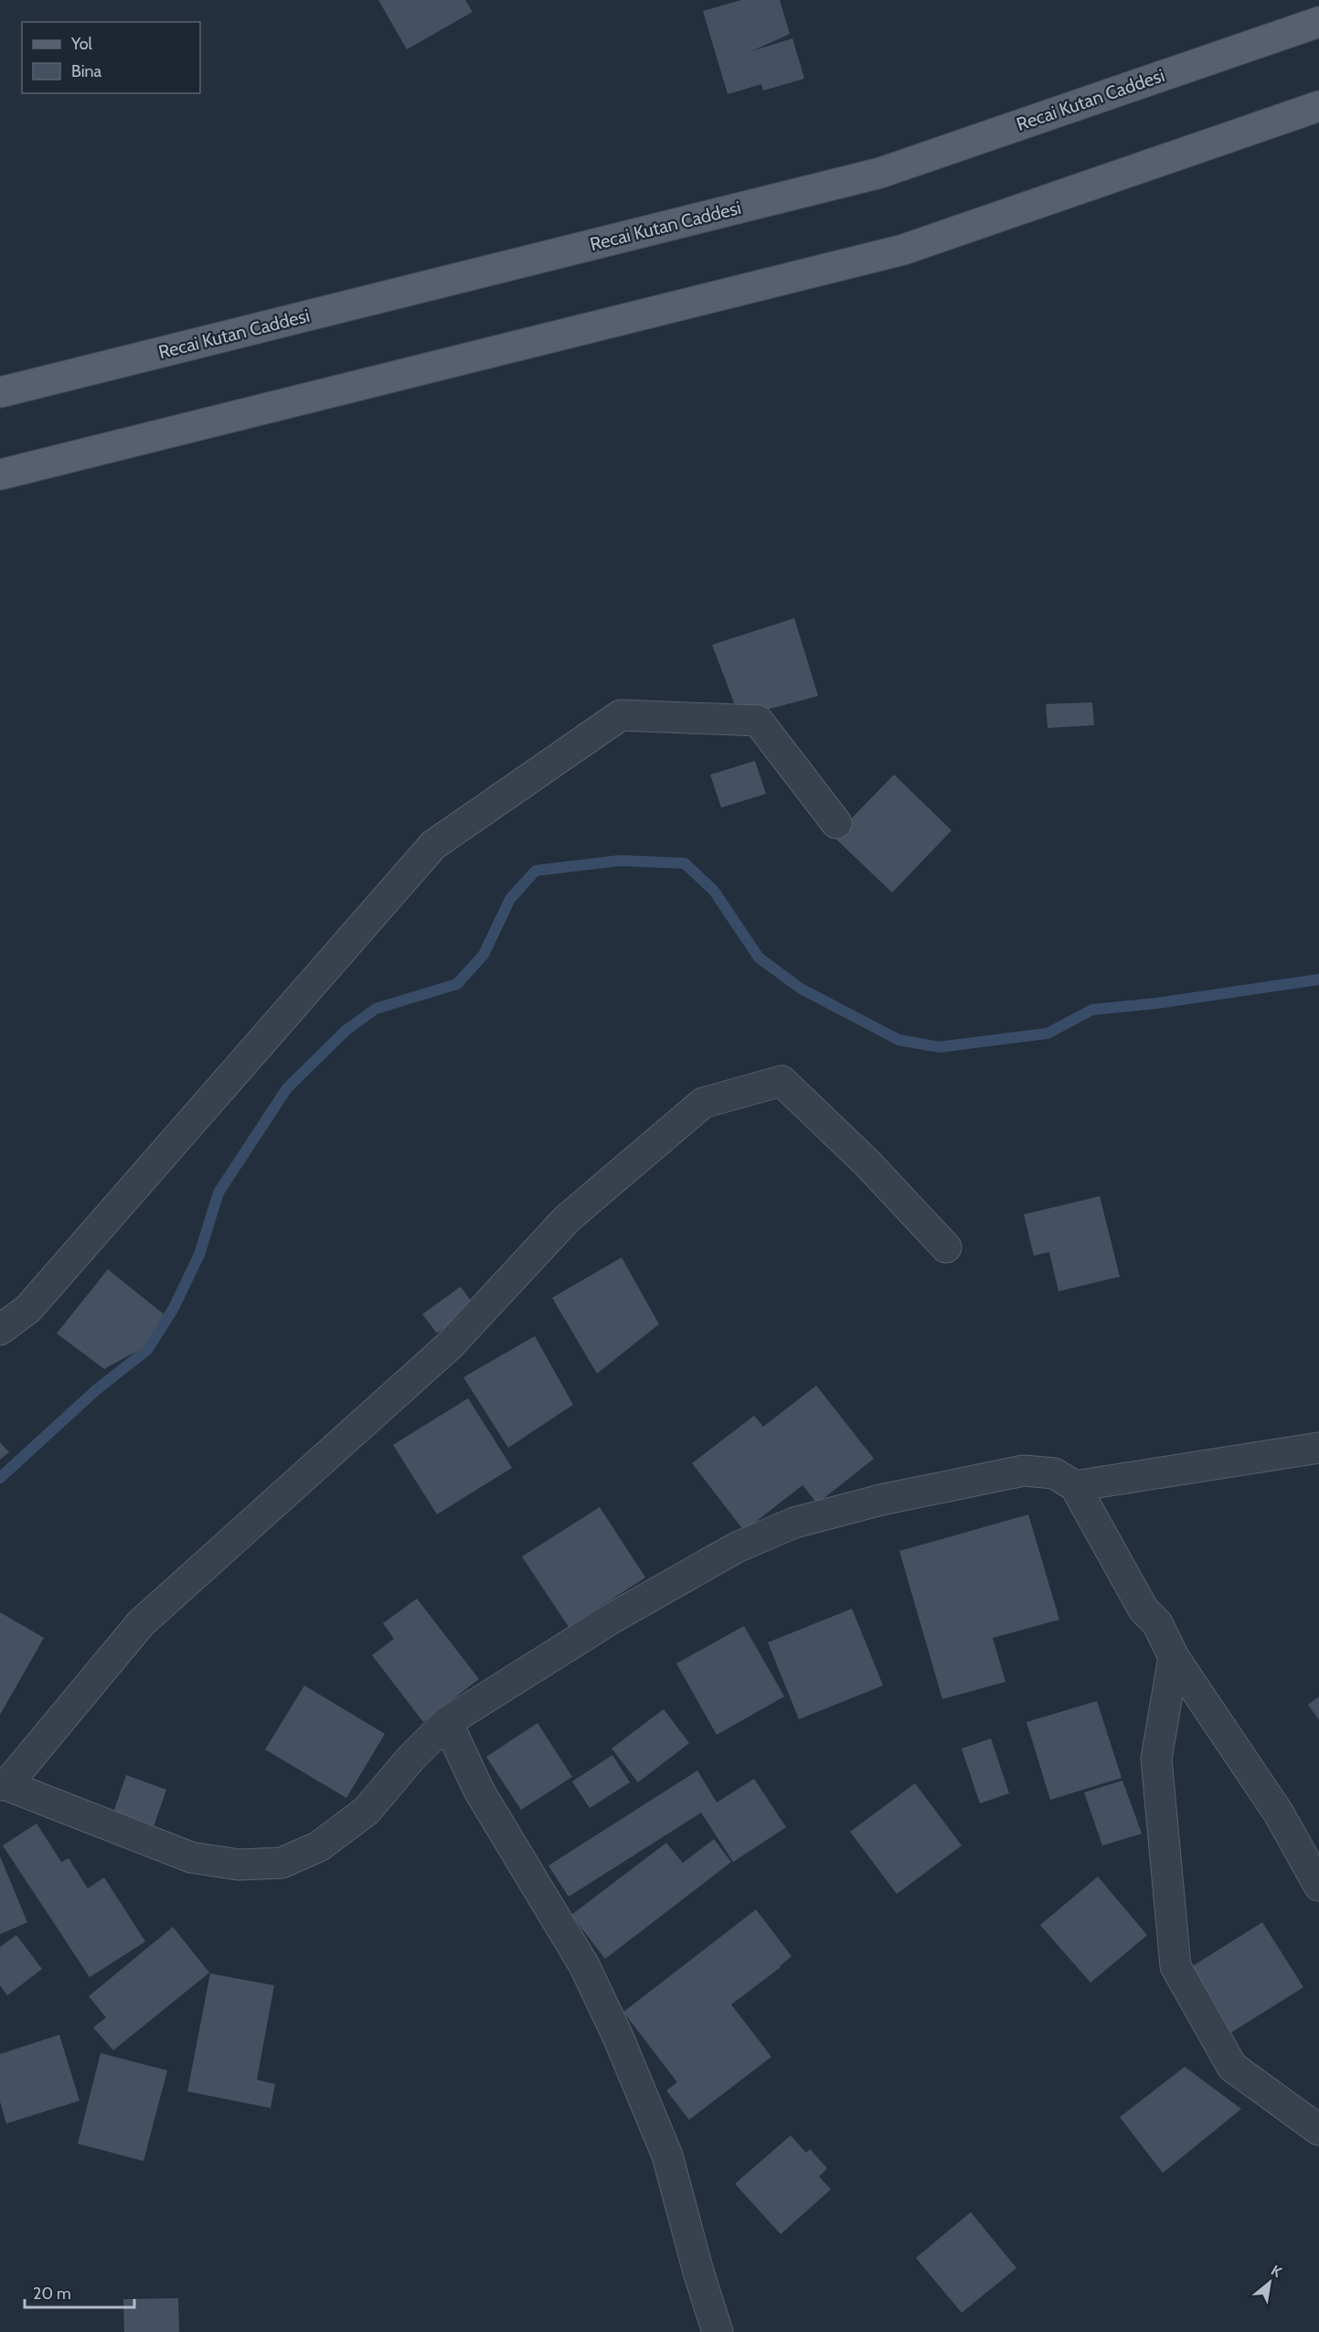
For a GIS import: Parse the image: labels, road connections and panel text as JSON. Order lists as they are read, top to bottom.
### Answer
{
  "streets": {
    "main road": ["Recai Kutan Caddesi"]
  },
  "legend": ["Yol", "Bina"],
  "scale_bar": "20 m",
  "north": "top right"
}
